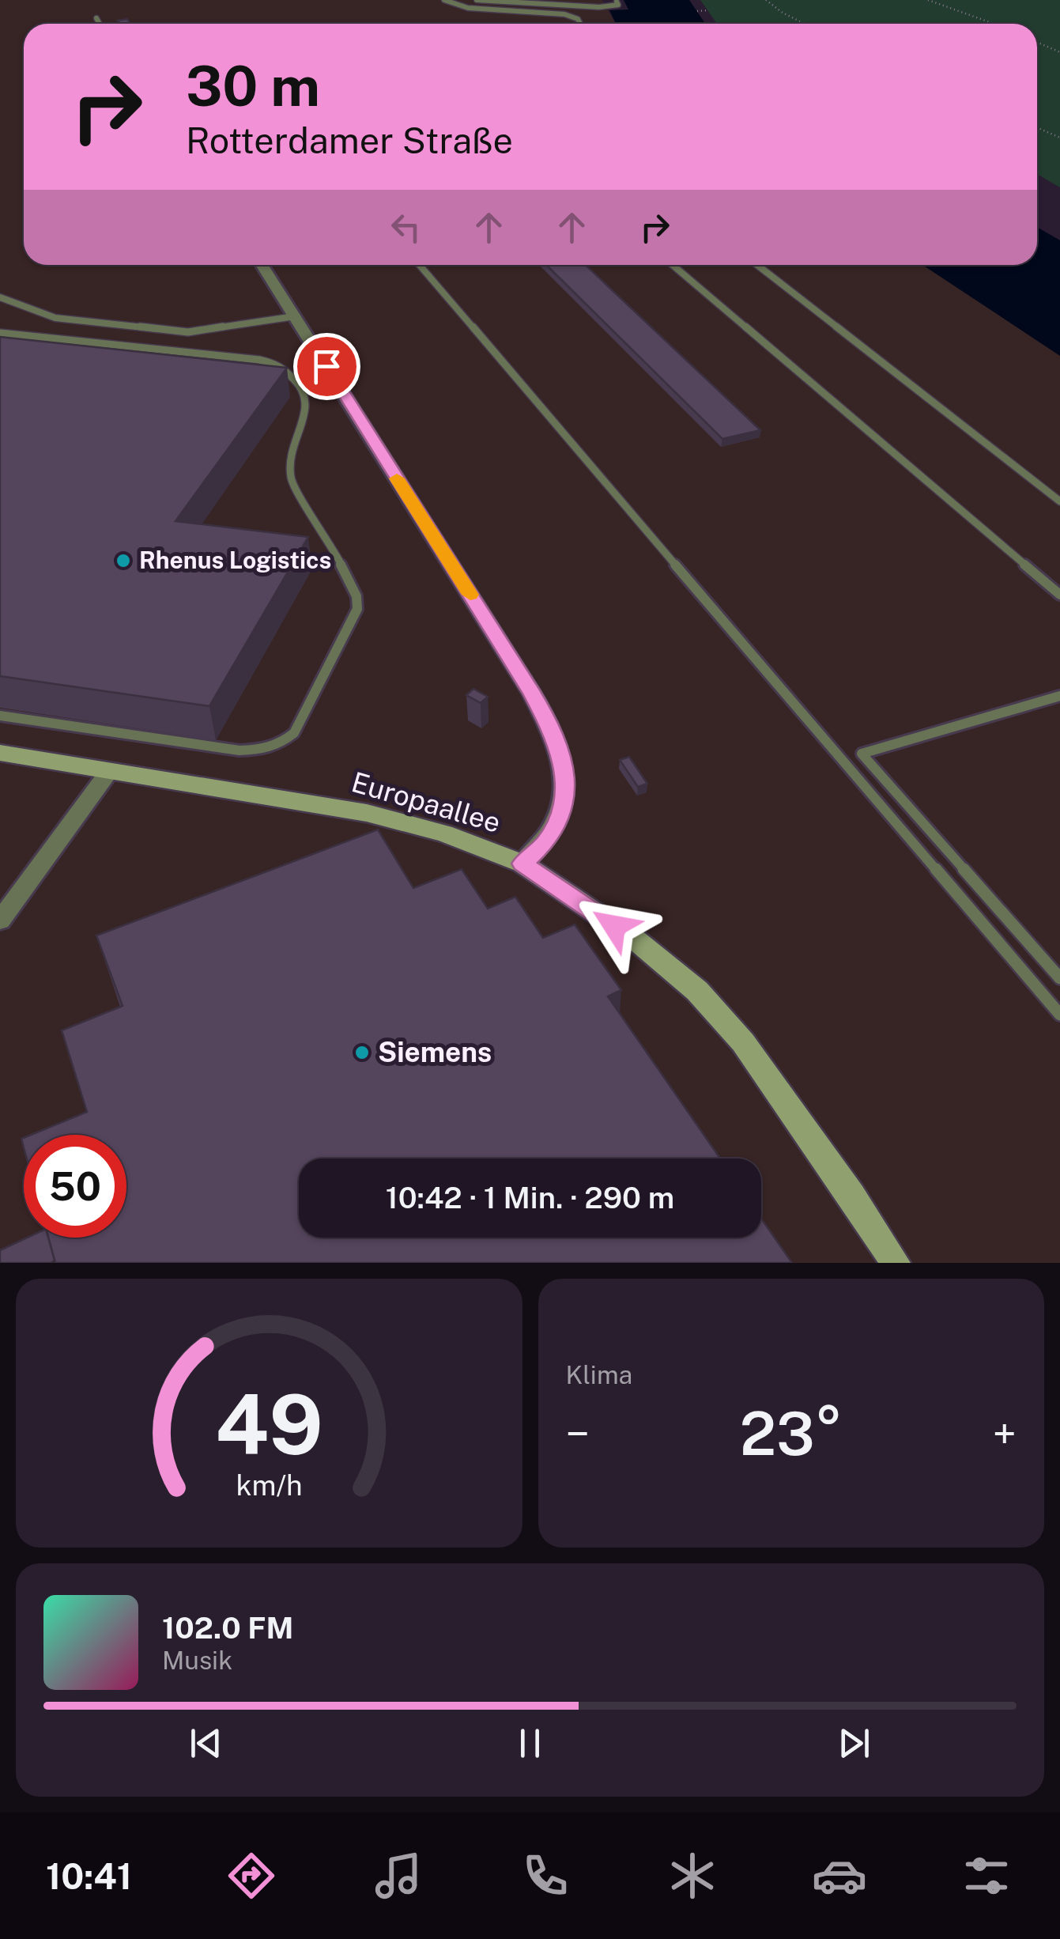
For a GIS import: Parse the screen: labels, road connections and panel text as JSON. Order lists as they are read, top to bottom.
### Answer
{
  "streets": {
    "main road": ["Europaallee"]
  },
  "places": ["Rhenus Logistics", "Siemens"],
  "page": {
    "turn": ["30 m", "Rotterdamer Straße"],
    "limit": "50",
    "trip": "10:42 · 1 Min. · 290 m",
    "tile": "Klima",
    "heat": ["−", "23°", "+"],
    "song": ["102.0 FM", "Musik"],
    "tabs": "10:41",
    "gauge": ["49", "km/h"]
  }
}
